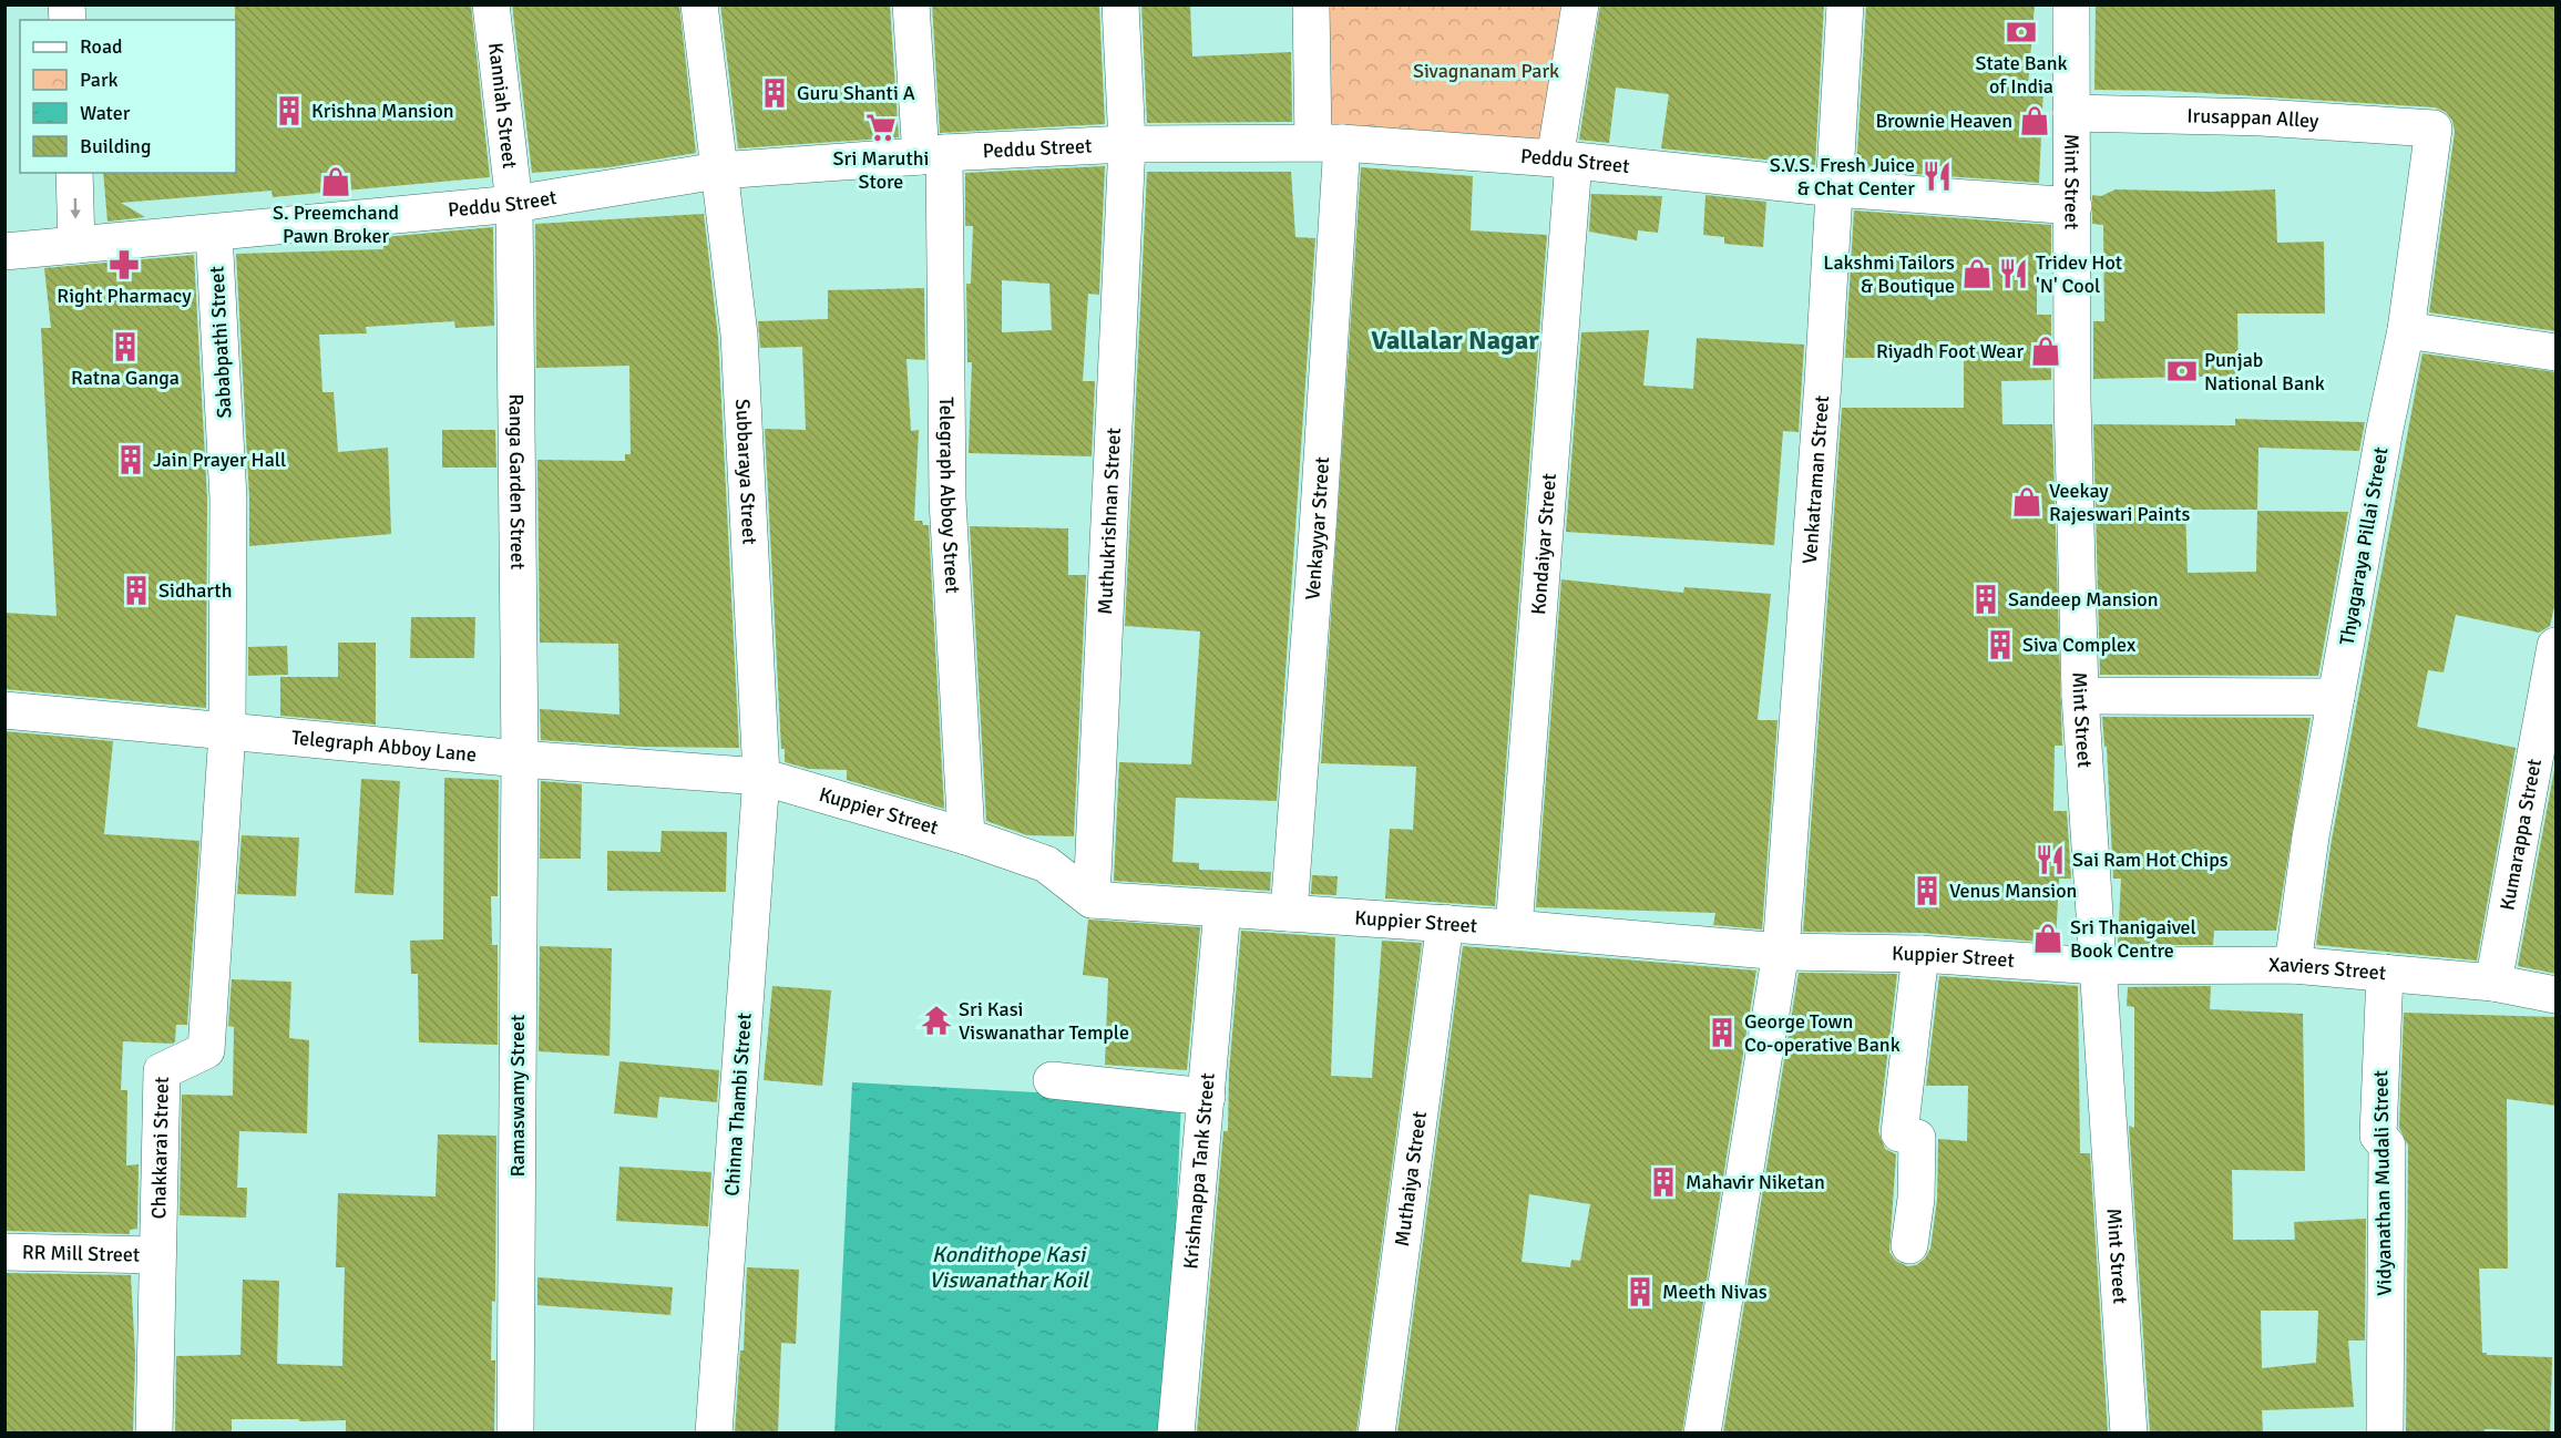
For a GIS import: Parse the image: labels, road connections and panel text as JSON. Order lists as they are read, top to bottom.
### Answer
{
  "streets": {
    "street": [
      "Kanniah Street",
      "Irusappan Alley",
      "Peddu Street",
      "Mint Street",
      "Sababpathi Street",
      "Subbaraya Street",
      "Venkatraman Street",
      "Ranga Garden Street",
      "Telegraph Abboy Street",
      "Muthukrishnan Street",
      "Venkayyar Street",
      "Kondaiyar Street",
      "Thyagaraya Pillai Street",
      "Telegraph Abboy Lane",
      "Kuppier Street",
      "Kumarappa Street",
      "Xaviers Street",
      "Ramaswamy Street",
      "Chinna Thambi Street",
      "Chakkarai Street",
      "Krishnappa Tank Street",
      "Muthaiya Street",
      "Vidyanathan Mudali Street",
      "RR Mill Street"
    ]
  },
  "crossings": [
    ["Kanniah Street", "Peddu Street"],
    ["Kanniah Street", "Ranga Garden Street"],
    ["Irusappan Alley", "Mint Street"],
    ["Irusappan Alley", "Thyagaraya Pillai Street"],
    ["Peddu Street", "Mint Street"],
    ["Peddu Street", "Sababpathi Street"],
    ["Peddu Street", "Subbaraya Street"],
    ["Peddu Street", "Venkatraman Street"],
    ["Peddu Street", "Ranga Garden Street"],
    ["Peddu Street", "Telegraph Abboy Street"],
    ["Peddu Street", "Muthukrishnan Street"],
    ["Peddu Street", "Venkayyar Street"],
    ["Peddu Street", "Kondaiyar Street"],
    ["Mint Street", "Kuppier Street"],
    ["Mint Street", "Xaviers Street"],
    ["Sababpathi Street", "Telegraph Abboy Lane"],
    ["Sababpathi Street", "Chakkarai Street"],
    ["Subbaraya Street", "Telegraph Abboy Lane"],
    ["Subbaraya Street", "Kuppier Street"],
    ["Subbaraya Street", "Chinna Thambi Street"],
    ["Venkatraman Street", "Kuppier Street"],
    ["Ranga Garden Street", "Telegraph Abboy Lane"],
    ["Ranga Garden Street", "Ramaswamy Street"],
    ["Telegraph Abboy Street", "Kuppier Street"],
    ["Muthukrishnan Street", "Kuppier Street"],
    ["Venkayyar Street", "Kuppier Street"],
    ["Kondaiyar Street", "Kuppier Street"],
    ["Thyagaraya Pillai Street", "Xaviers Street"],
    ["Telegraph Abboy Lane", "Kuppier Street"],
    ["Telegraph Abboy Lane", "Ramaswamy Street"],
    ["Telegraph Abboy Lane", "Chinna Thambi Street"],
    ["Telegraph Abboy Lane", "Chakkarai Street"],
    ["Kuppier Street", "Xaviers Street"],
    ["Kuppier Street", "Chinna Thambi Street"],
    ["Kuppier Street", "Krishnappa Tank Street"],
    ["Kuppier Street", "Muthaiya Street"],
    ["Kumarappa Street", "Xaviers Street"],
    ["Xaviers Street", "Vidyanathan Mudali Street"],
    ["Chakkarai Street", "RR Mill Street"]
  ],
  "districts": ["Vallalar Nagar"],
  "water": ["Kondithope Kasi Viswanathar Koil"],
  "parks": ["Sivagnanam Park"],
  "places": {
    "bank": ["State Bank of India", "Punjab National Bank"],
    "building": [
      "Guru Shanti A",
      "Krishna Mansion",
      "Ratna Ganga",
      "Jain Prayer Hall",
      "Sidharth",
      "Sandeep Mansion",
      "Siva Complex",
      "Venus Mansion",
      "George Town Co-operative Bank",
      "Mahavir Niketan",
      "Meeth Nivas"
    ],
    "shop": [
      "Brownie Heaven",
      "S. Preemchand Pawn Broker",
      "Lakshmi Tailors & Boutique",
      "Riyadh Foot Wear",
      "Veekay Rajeswari Paints",
      "Sri Thanigaivel Book Centre"
    ],
    "supermarket": ["Sri Maruthi Store"],
    "restaurant": ["S.V.S. Fresh Juice & Chat Center", "Tridev Hot 'N' Cool", "Sai Ram Hot Chips"],
    "pharmacy": ["Right Pharmacy"],
    "temple": ["Sri Kasi Viswanathar Temple"]
  },
  "legend": [
    "Road",
    "Park",
    "Water",
    "Building"
  ]
}
